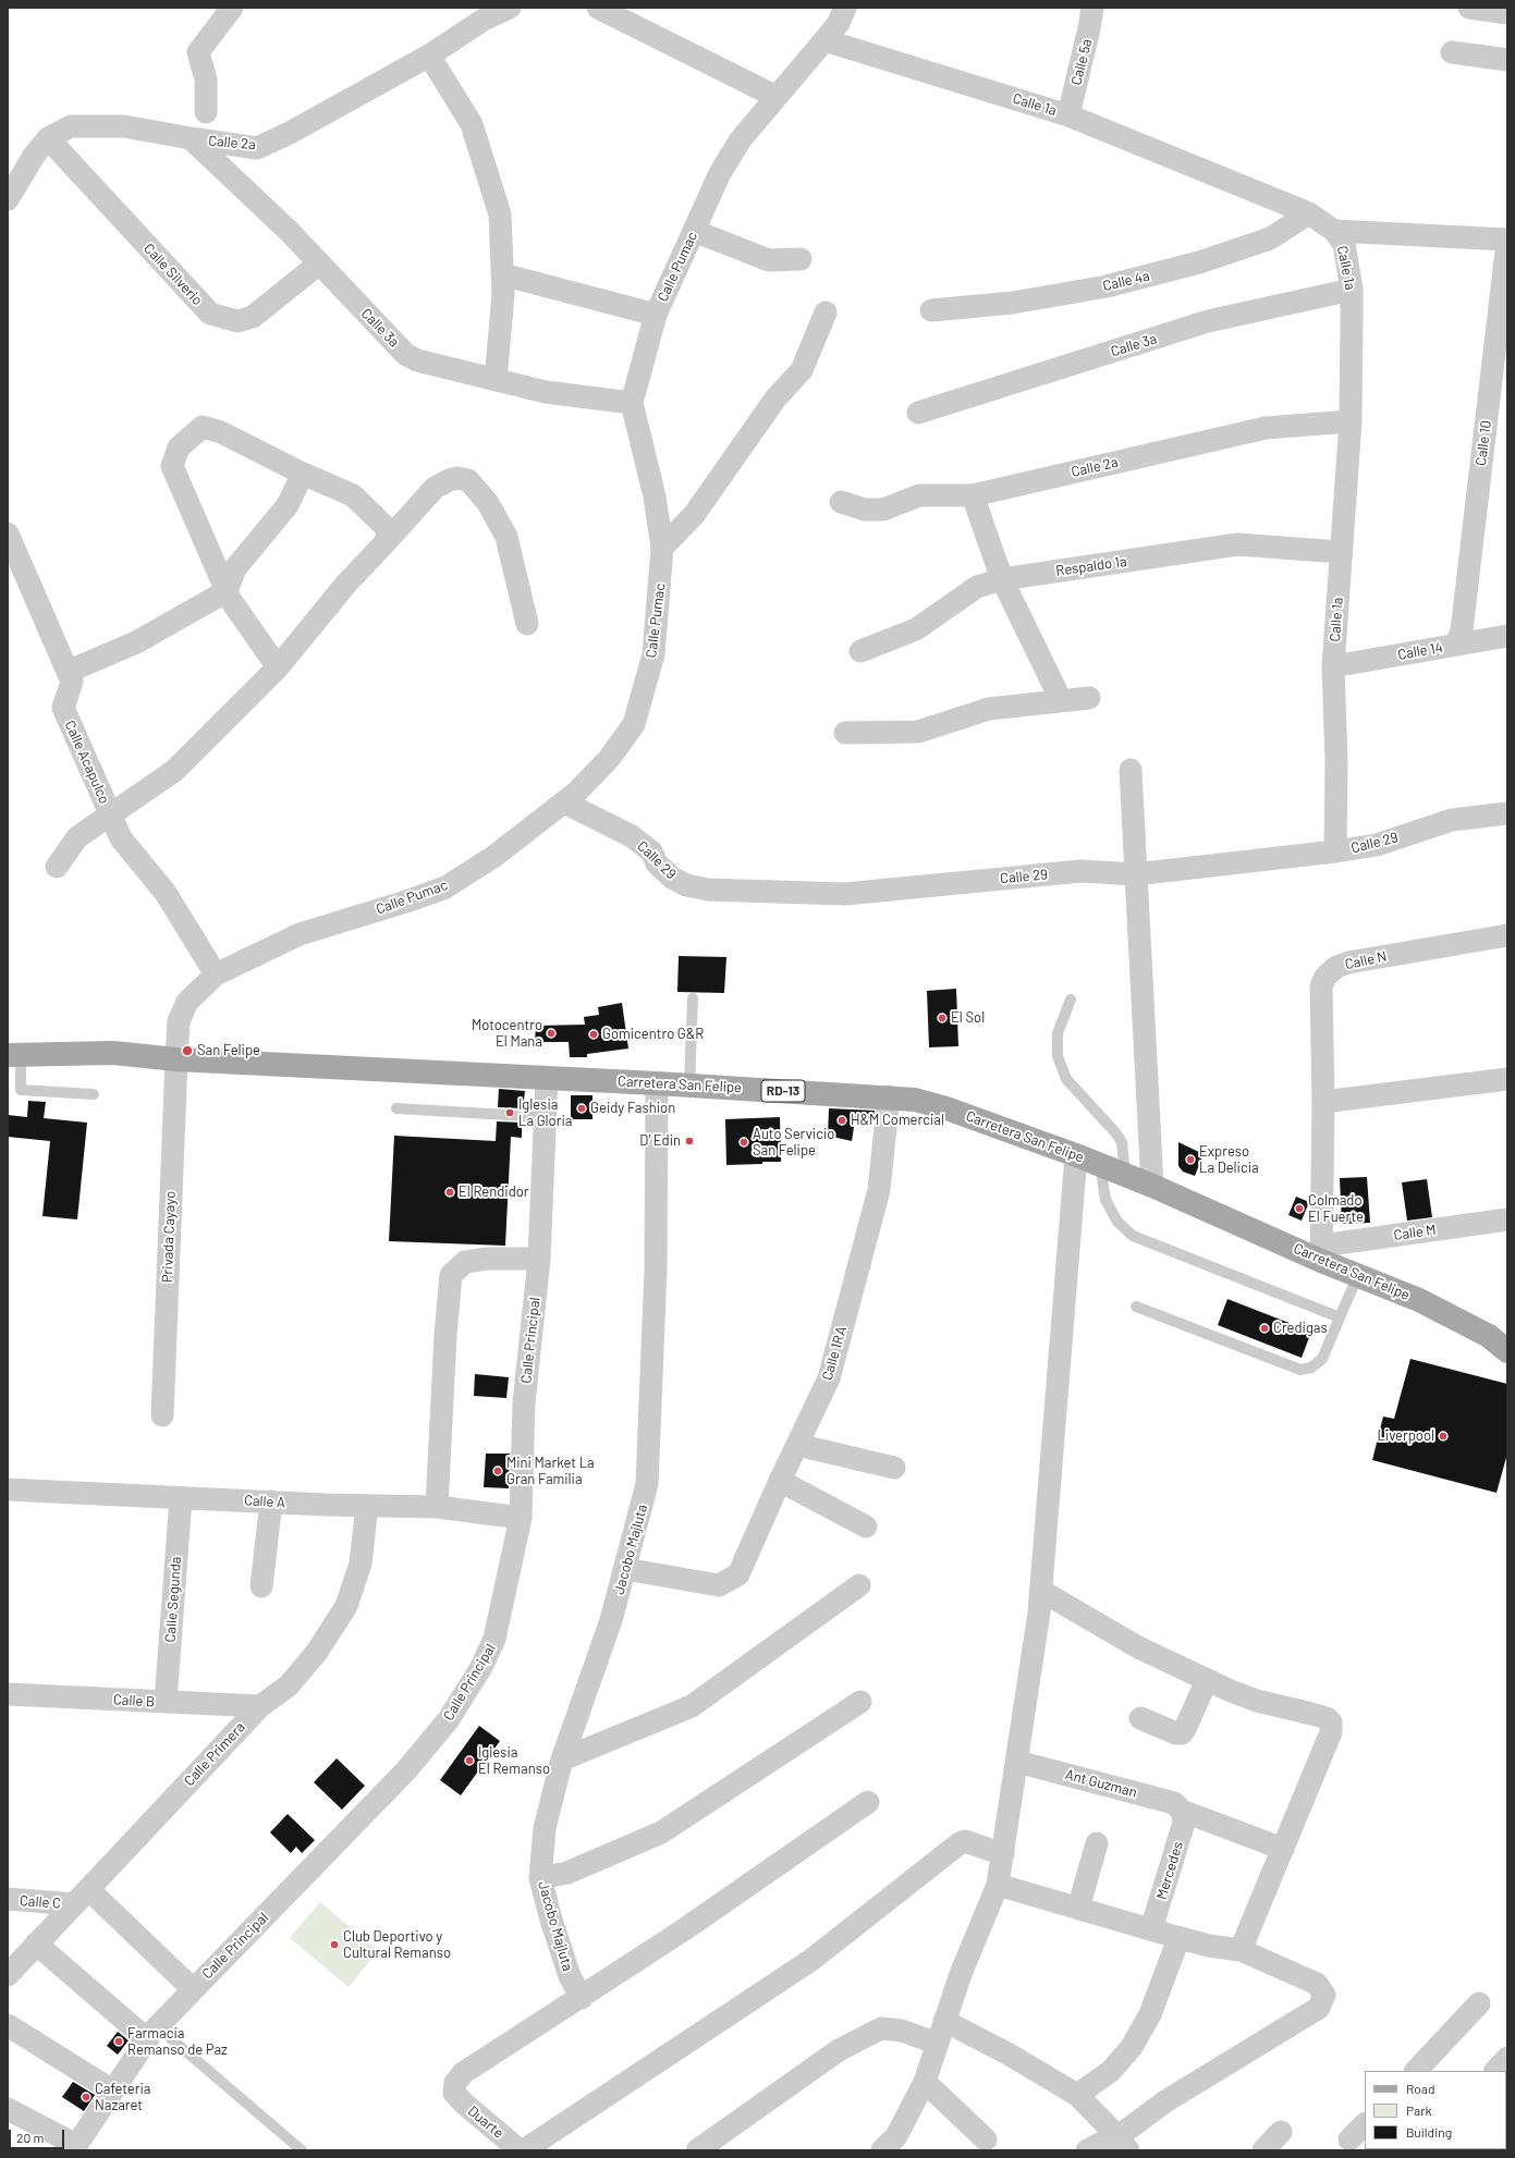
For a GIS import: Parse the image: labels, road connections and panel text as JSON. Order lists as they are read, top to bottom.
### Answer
{
  "streets": {
    "main road": ["Carretera San Felipe", "RD-13"],
    "street": [
      "Calle 5a",
      "Calle 1a",
      "Calle 2a",
      "Calle Pumac",
      "Calle Silverio",
      "Calle 4a",
      "Calle 3a",
      "Calle 10",
      "Respaldo 1a",
      "Calle 14",
      "Calle Acapulco",
      "Calle 29",
      "Calle N",
      "Calle M",
      "Privada Cayayo",
      "Calle Principal",
      "Calle 1RA",
      "Calle A",
      "Jacobo Majluta",
      "Calle Segunda",
      "Calle B",
      "Calle Primera",
      "Ant Guzman",
      "Mercedes",
      "Calle C",
      "Duarte"
    ]
  },
  "crossings": [
    ["Calle 5a", "Calle 1a"],
    ["Calle 1a", "Calle 2a"],
    ["Calle 1a", "Calle Pumac"],
    ["Calle 1a", "Calle 4a"],
    ["Calle 1a", "Calle 3a"],
    ["Calle 1a", "Respaldo 1a"],
    ["Calle 1a", "Calle 14"],
    ["Calle 1a", "Calle 29"],
    ["Calle 2a", "Calle Silverio"],
    ["Calle 2a", "Calle 3a"],
    ["Calle Pumac", "Calle 3a"],
    ["Calle Pumac", "Calle Acapulco"],
    ["Calle Pumac", "Calle 29"],
    ["Calle Pumac", "Carretera San Felipe"],
    ["Calle Pumac", "Privada Cayayo"],
    ["Calle Silverio", "Calle 3a"],
    ["Calle 10", "Calle 14"],
    ["Calle N", "Carretera San Felipe"],
    ["Calle N", "Calle M"],
    ["Carretera San Felipe", "Calle M"],
    ["Carretera San Felipe", "Privada Cayayo"],
    ["Carretera San Felipe", "Calle Principal"],
    ["Carretera San Felipe", "Calle 1RA"],
    ["Carretera San Felipe", "Jacobo Majluta"],
    ["Calle Principal", "Calle A"],
    ["Calle 1RA", "Jacobo Majluta"],
    ["Calle A", "Calle Segunda"],
    ["Calle A", "Calle Primera"],
    ["Jacobo Majluta", "Duarte"],
    ["Calle Segunda", "Calle B"],
    ["Calle B", "Calle Primera"],
    ["Calle Primera", "Calle C"],
    ["Ant Guzman", "Mercedes"]
  ],
  "places": [
    "El Sol",
    "Motocentro El Mana",
    "Gomicentro G&R",
    "San Felipe",
    "Geidy Fashion",
    "Iglesia La Gloria",
    "H&M Comercial",
    "D' Edin",
    "Auto Servicio San Felipe",
    "Expreso La Delicia",
    "El Rendidor",
    "Colmado El Fuerte",
    "Credigas",
    "Liverpool",
    "Mini Market La Gran Familia",
    "Iglesia El Remanso",
    "Club Deportivo y Cultural Remanso",
    "Farmacia Remanso de Paz",
    "Cafeteria Nazaret"
  ],
  "legend": ["Road", "Park", "Building"],
  "scale_bar": "20 m"
}
